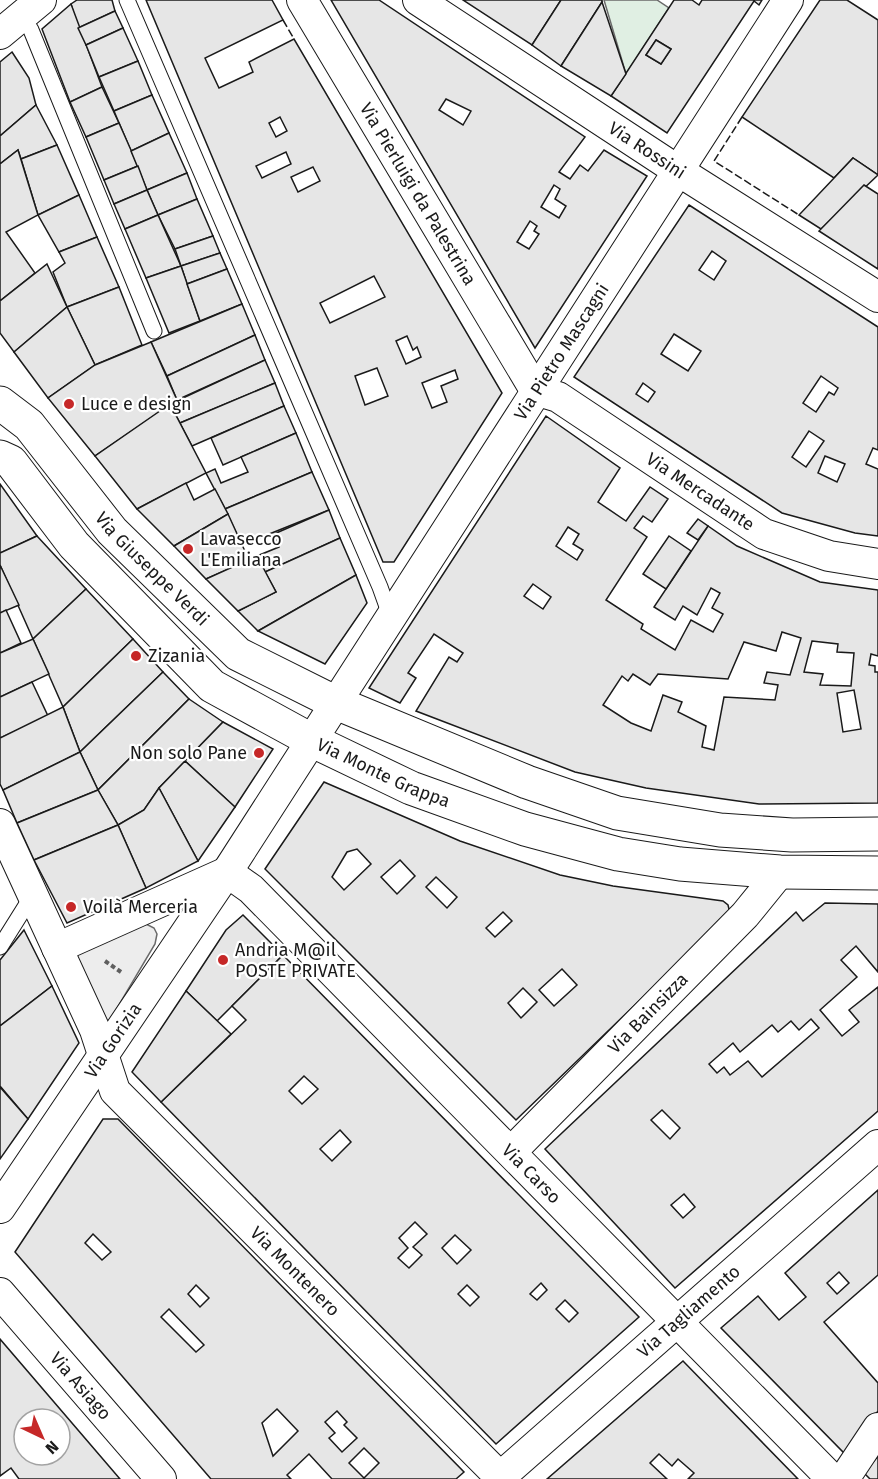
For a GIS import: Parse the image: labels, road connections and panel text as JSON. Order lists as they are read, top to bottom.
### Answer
{
  "streets": {
    "main road": ["Via Giuseppe Verdi", "Via Monte Grappa"],
    "street": [
      "Via Rossini",
      "Via Pierluigi da Palestrina",
      "Via Pietro Mascagni",
      "Via Mercadante",
      "Via Bainsizza",
      "Via Gorizia",
      "Via Carso",
      "Via Montenero",
      "Via Tagliamento",
      "Via Asiago"
    ]
  },
  "crossings": [
    ["Via Rossini", "Via Pietro Mascagni"],
    ["Via Pierluigi da Palestrina", "Via Pietro Mascagni"],
    ["Via Pierluigi da Palestrina", "Via Mercadante"],
    ["Via Pietro Mascagni", "Via Mercadante"],
    ["Via Pietro Mascagni", "Via Giuseppe Verdi"],
    ["Via Pietro Mascagni", "Via Monte Grappa"],
    ["Via Giuseppe Verdi", "Via Monte Grappa"],
    ["Via Monte Grappa", "Via Bainsizza"],
    ["Via Monte Grappa", "Via Gorizia"],
    ["Via Bainsizza", "Via Carso"],
    ["Via Gorizia", "Via Carso"],
    ["Via Gorizia", "Via Montenero"],
    ["Via Carso", "Via Tagliamento"],
    ["Via Montenero", "Via Tagliamento"]
  ],
  "places": [
    "Luce e design",
    "Lavasecco L'Emiliana",
    "Zizania",
    "Non solo Pane",
    "Voilà Merceria",
    "Andria M@il POSTE PRIVATE"
  ],
  "north": "bottom right"
}
